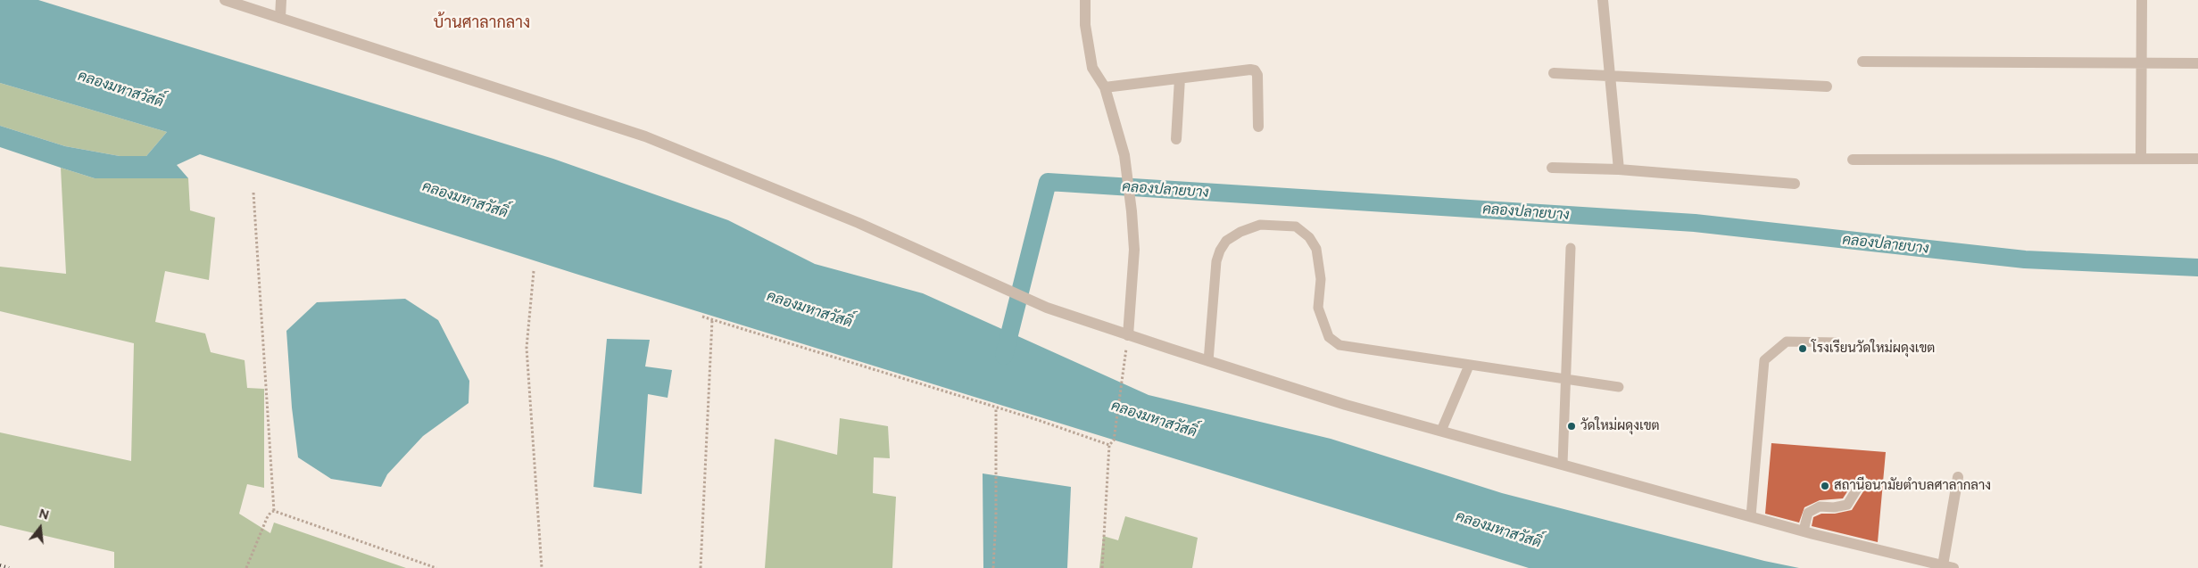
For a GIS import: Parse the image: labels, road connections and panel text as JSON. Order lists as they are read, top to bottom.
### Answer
{
  "districts": ["บ้านศาลากลาง"],
  "water": ["คลองมหาสวัสดิ์", "คลองปลายบาง"],
  "places": ["โรงเรียนวัดใหม่ผดุงเขต", "วัดใหม่ผดุงเขต", "สถานีอนามัยตำบลศาลากลาง"],
  "north": "top"
}
